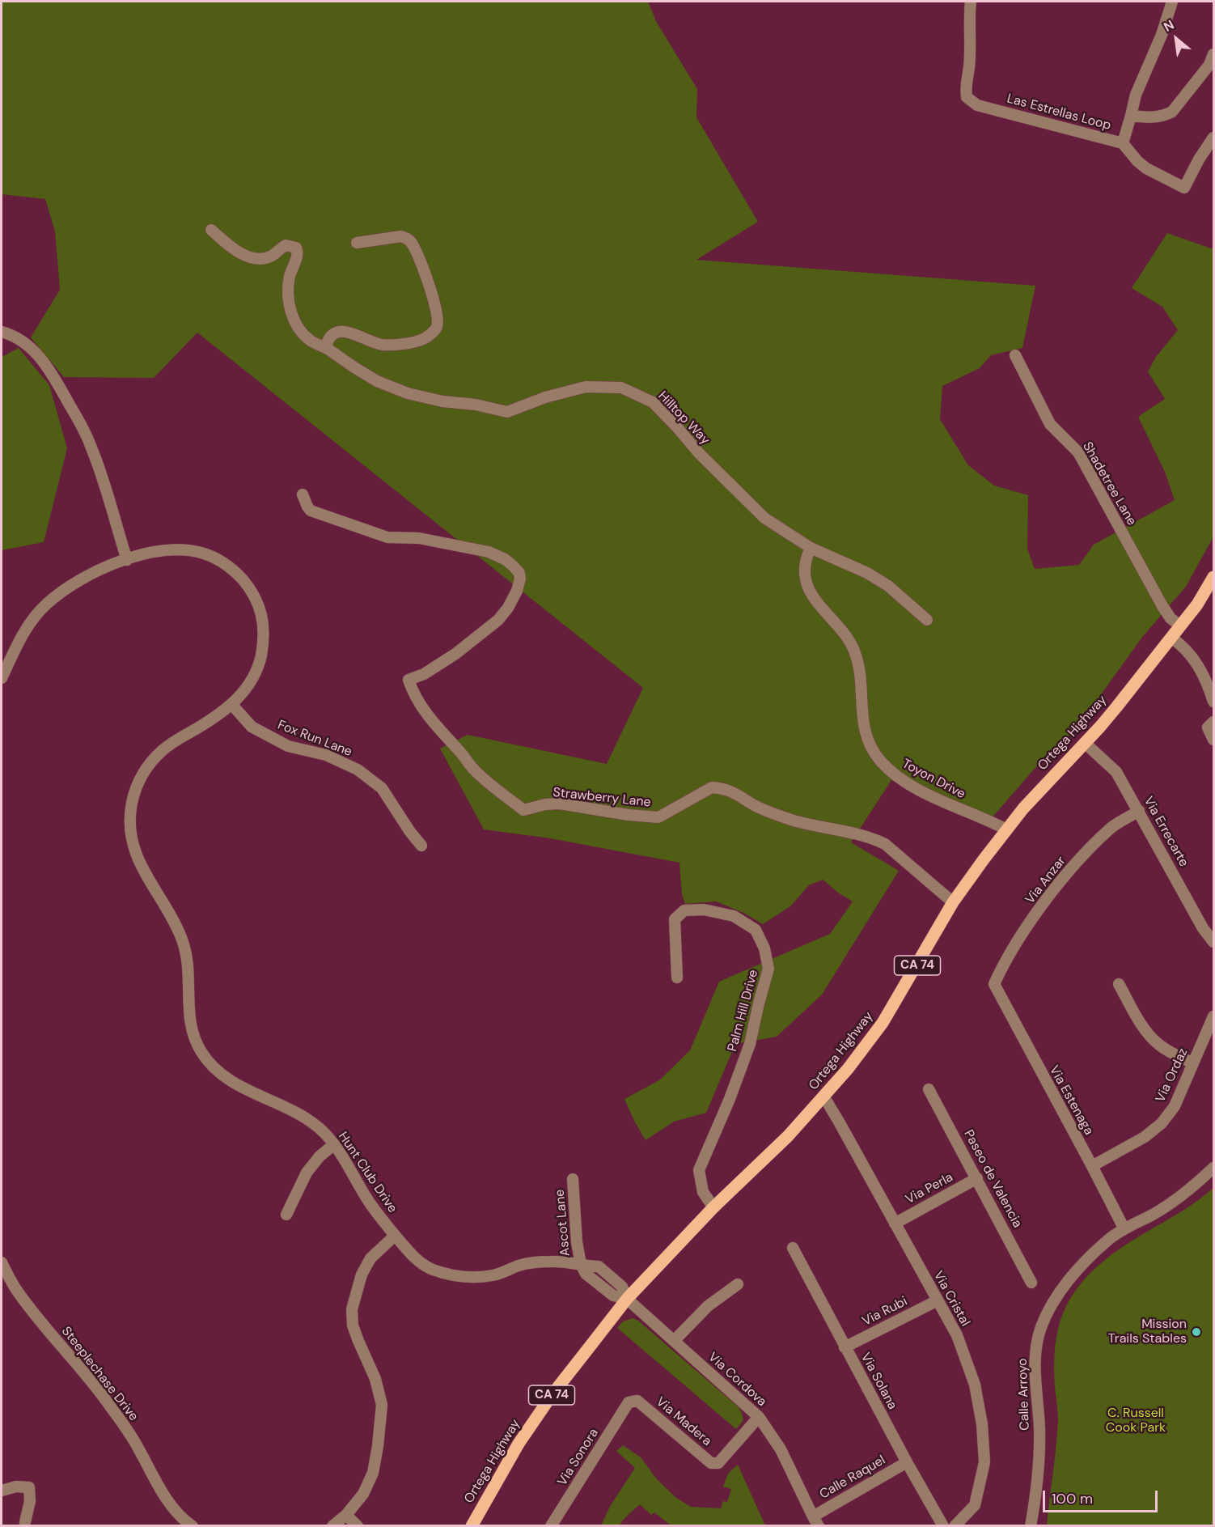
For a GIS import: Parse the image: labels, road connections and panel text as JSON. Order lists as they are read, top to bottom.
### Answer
{
  "streets": {
    "main road": ["Ortega Highway", "CA 74"],
    "street": [
      "Las Estrellas Loop",
      "Hilltop Way",
      "Shadetree Lane",
      "Fox Run Lane",
      "Toyon Drive",
      "Strawberry Lane",
      "Via Errecarte",
      "Via Anzar",
      "Palm Hill Drive",
      "Via Ordaz",
      "Via Estenaga",
      "Hunt Club Drive",
      "Paseo de Valencia",
      "Via Perla",
      "Ascot Lane",
      "Via Cristal",
      "Via Rubi",
      "Steeplechase Drive",
      "Via Cordova",
      "Via Solana",
      "Calle Arroyo",
      "Via Madera",
      "Via Sonora",
      "Calle Raquel"
    ]
  },
  "crossings": [
    ["Hilltop Way", "Toyon Drive"],
    ["Shadetree Lane", "Ortega Highway"],
    ["Ortega Highway", "Toyon Drive"],
    ["Ortega Highway", "Strawberry Lane"],
    ["Ortega Highway", "Via Errecarte"],
    ["Ortega Highway", "Palm Hill Drive"],
    ["Ortega Highway", "Hunt Club Drive"],
    ["Ortega Highway", "Via Cristal"],
    ["Ortega Highway", "Via Cordova"],
    ["Fox Run Lane", "Hunt Club Drive"],
    ["Via Errecarte", "Via Anzar"],
    ["Via Anzar", "Via Estenaga"],
    ["Via Ordaz", "Via Estenaga"],
    ["Via Estenaga", "Calle Arroyo"],
    ["Hunt Club Drive", "Ascot Lane"],
    ["Hunt Club Drive", "Via Cordova"],
    ["Paseo de Valencia", "Via Perla"],
    ["Via Perla", "Via Cristal"],
    ["Via Cristal", "Via Rubi"],
    ["Via Rubi", "Via Solana"],
    ["Via Cordova", "Via Madera"],
    ["Via Cordova", "Calle Raquel"],
    ["Via Solana", "Calle Raquel"],
    ["Via Madera", "Via Sonora"]
  ],
  "parks": ["C. Russell Cook Park"],
  "places": ["Mission Trails Stables"],
  "scale_bar": "100 m",
  "north": "top left"
}
